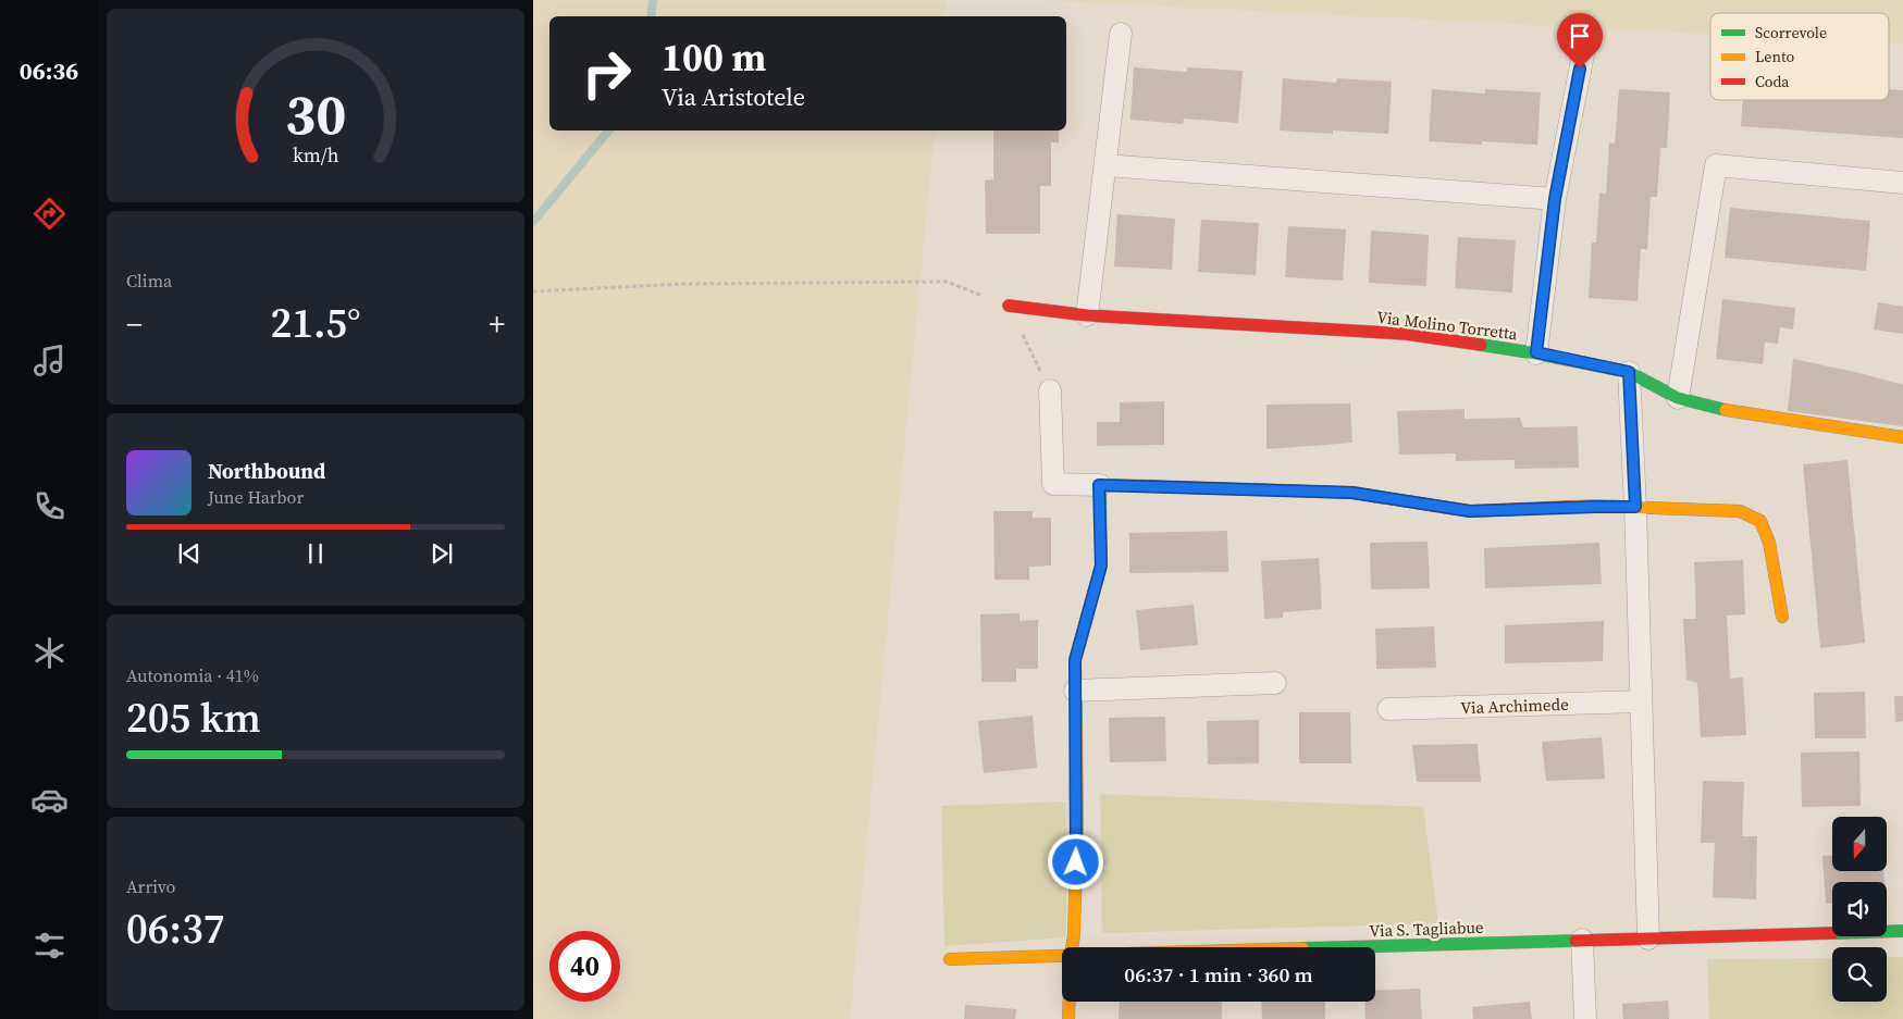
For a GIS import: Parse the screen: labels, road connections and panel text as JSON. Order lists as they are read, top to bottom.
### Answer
{
  "streets": {
    "street": ["Via Molino Torretta", "Via Archimede", "Via S. Tagliabue"]
  },
  "legend": ["Scorrevole", "Lento", "Coda"],
  "north": "bottom",
  "page": {
    "tabs": "06:36",
    "turn": ["100 m", "Via Aristotele"],
    "tile": [
      "Clima",
      ["Autonomia · 41%", "205 km"],
      ["Arrivo", "06:37"]
    ],
    "heat": ["−", "21.5°", "+"],
    "song": ["Northbound", "June Harbor"],
    "limit": "40",
    "trip": "06:37 · 1 min · 360 m",
    "gauge": ["30", "km/h"]
  }
}
